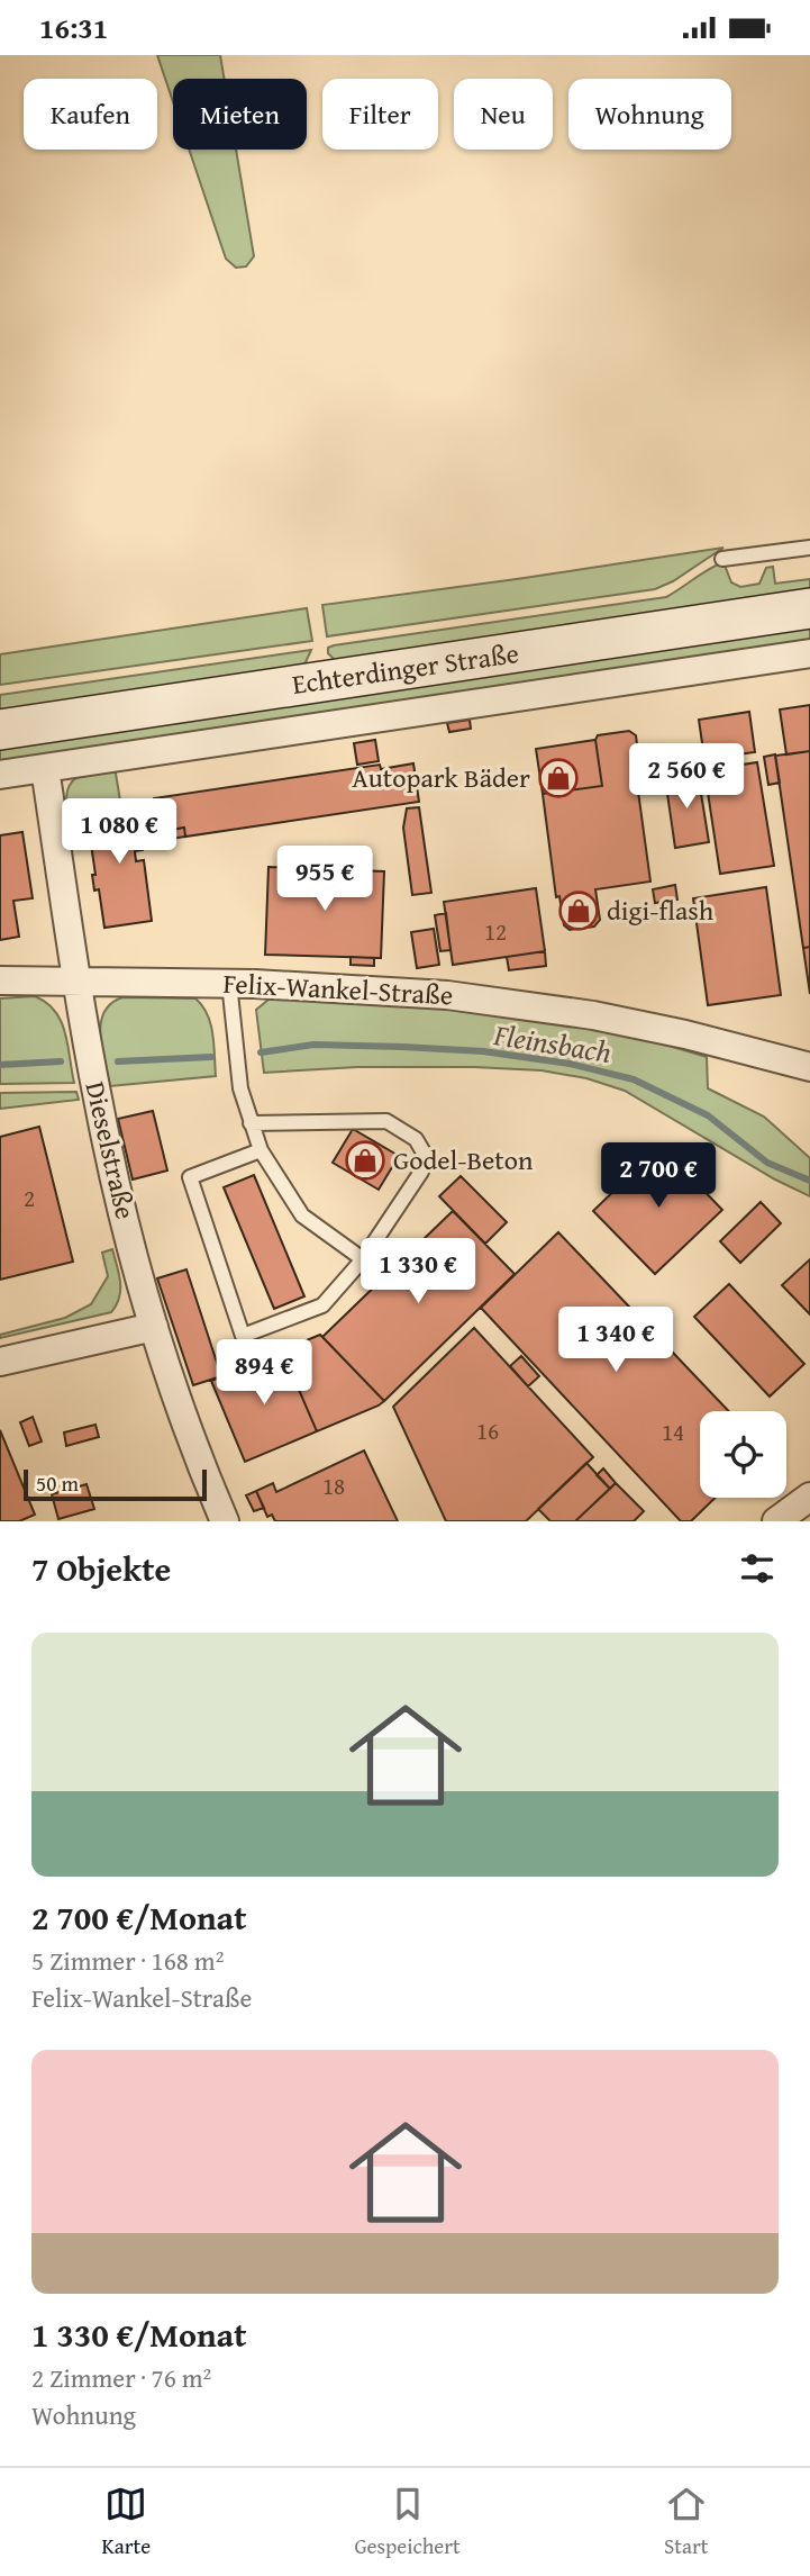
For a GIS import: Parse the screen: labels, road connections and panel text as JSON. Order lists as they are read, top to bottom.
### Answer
{
  "streets": {
    "main road": ["Echterdinger Straße"],
    "street": ["Felix-Wankel-Straße", "Dieselstraße"]
  },
  "crossings": [
    ["Echterdinger Straße", "Dieselstraße"],
    ["Felix-Wankel-Straße", "Dieselstraße"]
  ],
  "water": ["Fleinsbach"],
  "places": {
    "shop": ["Autopark Bäder", "digi-flash", "Godel-Beton"]
  },
  "house_numbers": [
    "12",
    "2",
    "16",
    "14",
    "18"
  ],
  "scale_bar": "50 m",
  "page": {
    "status": "16:31",
    "chip": [
      "Kaufen",
      "Mieten",
      "Filter",
      "Neu",
      "Wohnung"
    ],
    "price": [
      "2 560 €",
      "1 080 €",
      "955 €",
      "2 700 €",
      "1 330 €",
      "1 340 €",
      "894 €"
    ],
    "scale": "50 m",
    "heading": "7 Objekte",
    "list": [
      {
        "name": "2 700 €/Monat",
        "note": "5 Zimmer · 168 m² · Felix-Wankel-Straße"
      },
      {
        "name": "1 330 €/Monat",
        "note": "2 Zimmer · 76 m² · Wohnung"
      }
    ],
    "tabs": ["Karte", "Gespeichert", "Start"]
  }
}
